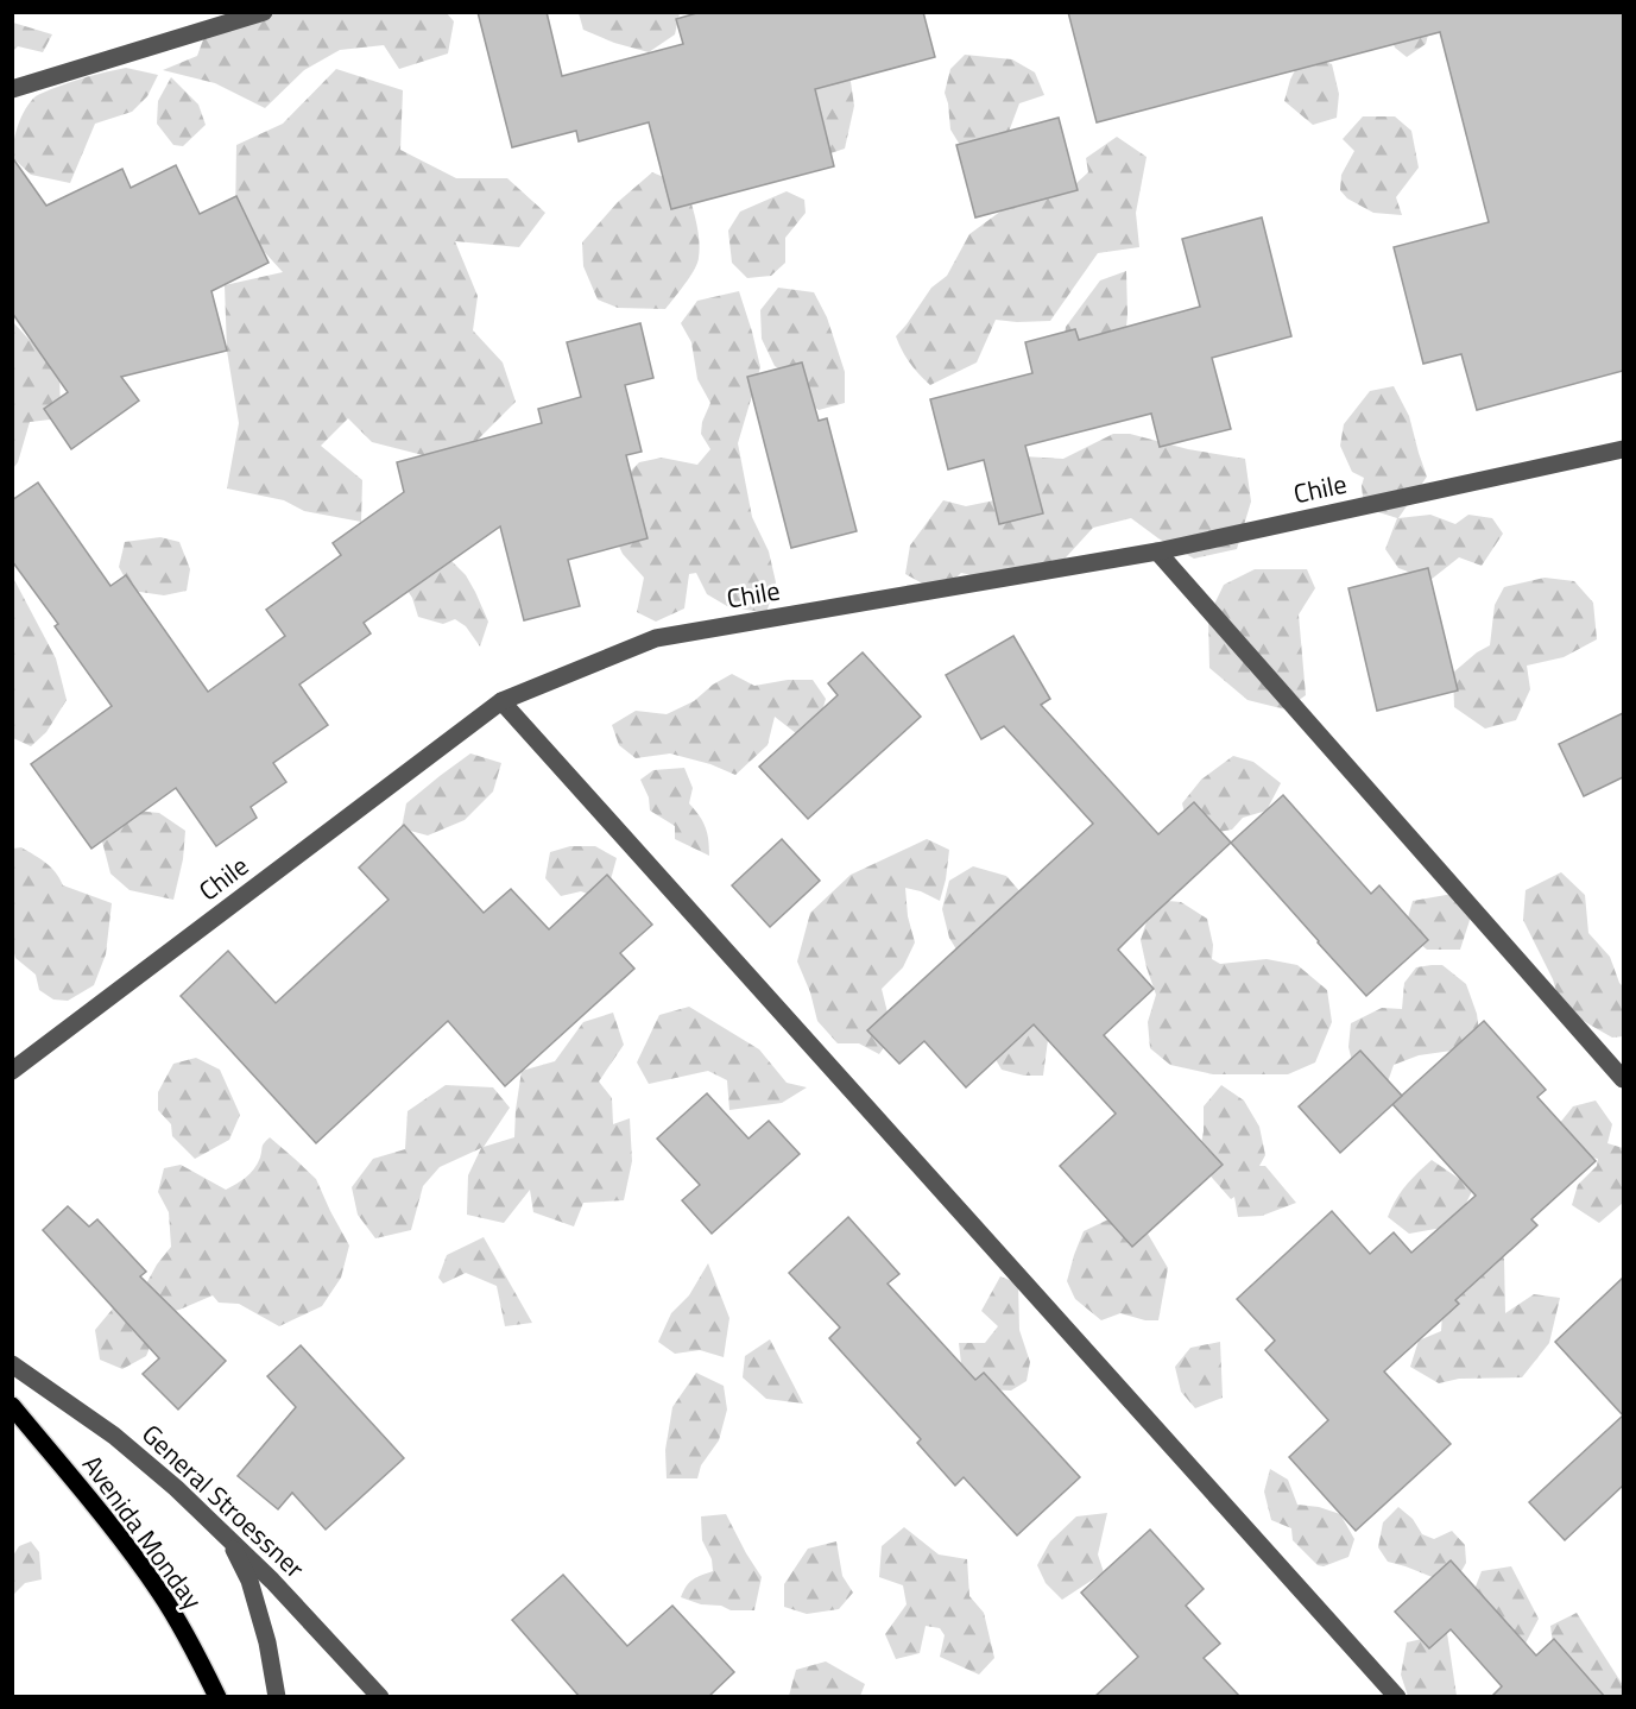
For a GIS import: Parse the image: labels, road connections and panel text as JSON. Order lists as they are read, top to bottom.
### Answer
{
  "streets": {
    "main road": ["Avenida Monday"],
    "street": ["Chile", "General Stroessner"]
  }
}
